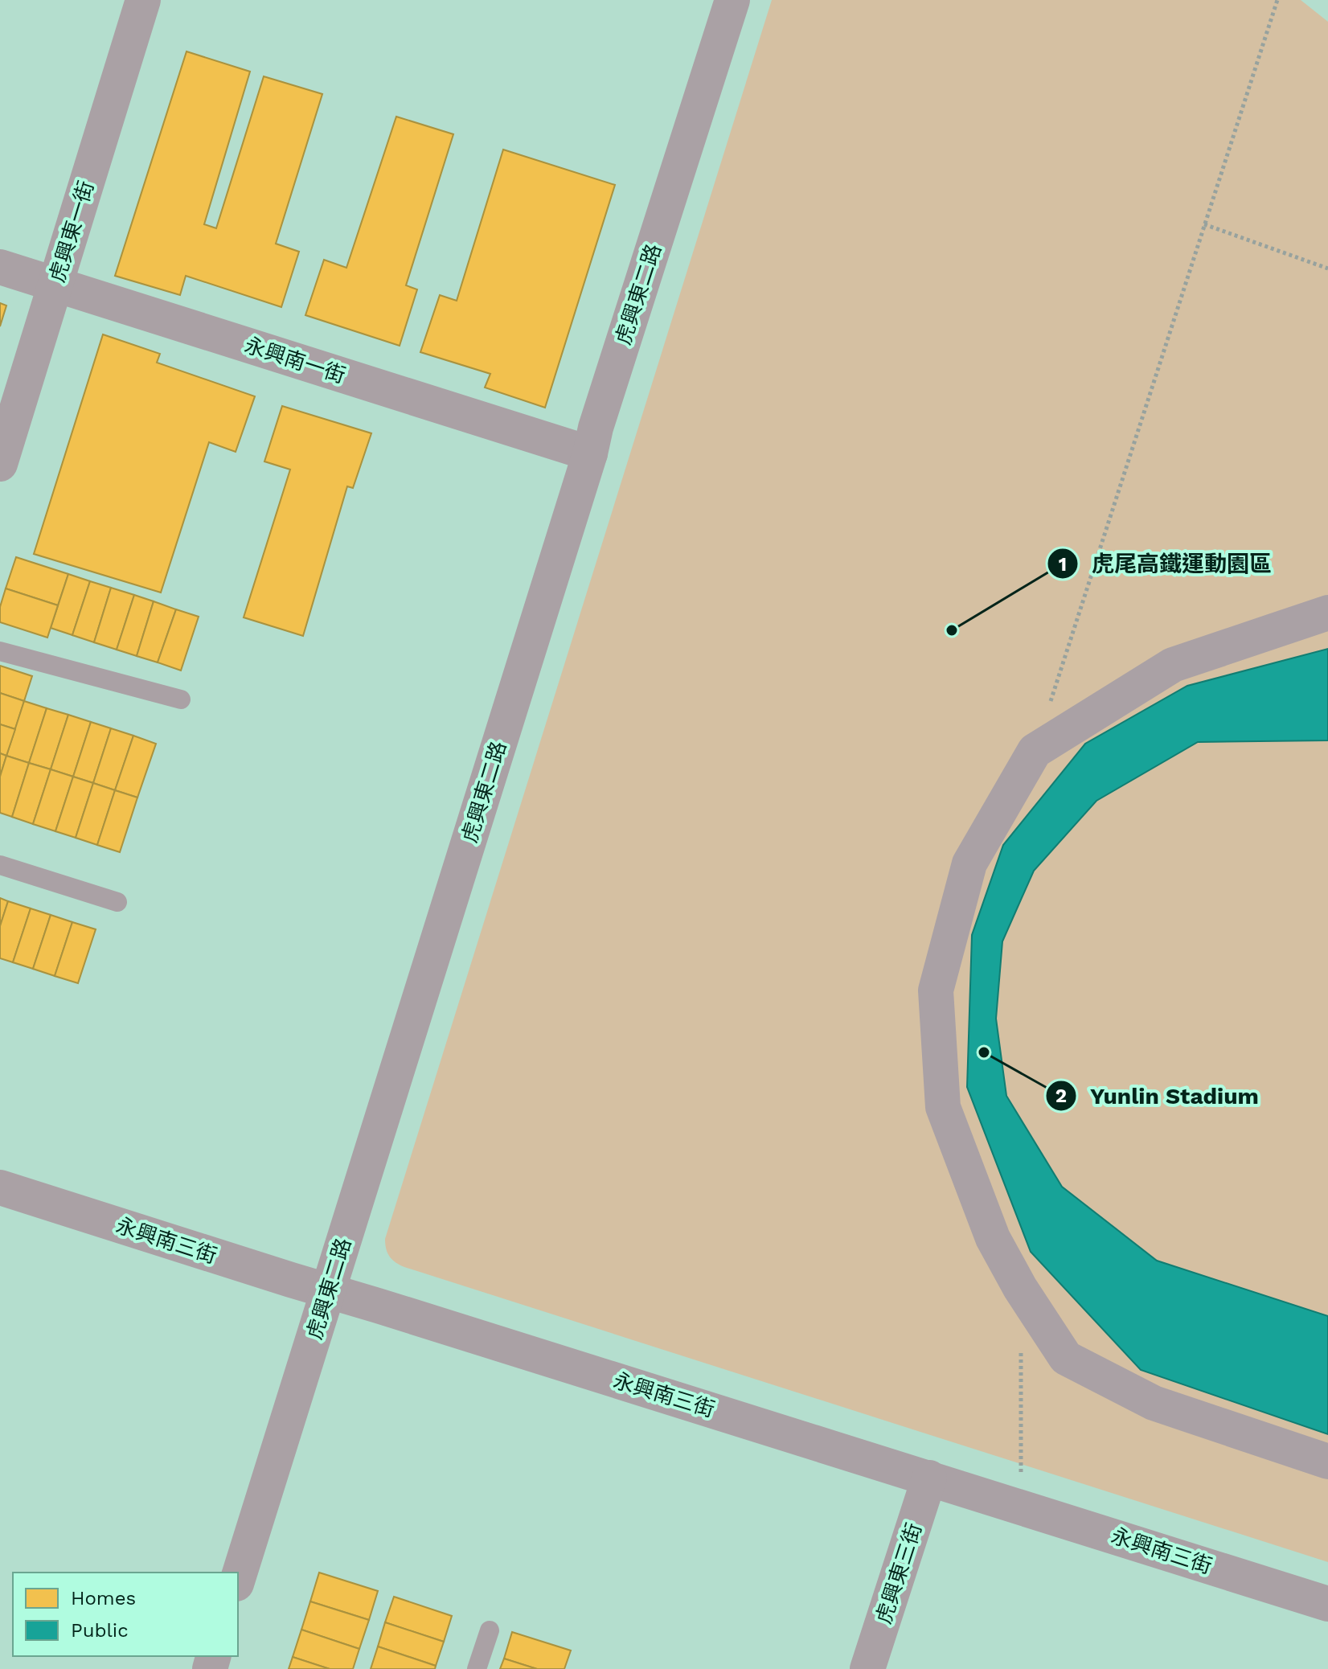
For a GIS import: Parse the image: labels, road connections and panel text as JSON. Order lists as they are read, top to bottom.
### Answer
{
  "streets": {
    "street": [
      "虎興東一街",
      "虎興東二路",
      "永興南一街",
      "永興南三街",
      "虎興東三街"
    ]
  },
  "crossings": [
    ["虎興東一街", "永興南一街"],
    ["虎興東二路", "永興南一街"],
    ["虎興東二路", "永興南三街"],
    ["永興南三街", "虎興東三街"]
  ],
  "places": ["虎尾高鐵運動園區", "Yunlin Stadium"],
  "legend": ["Homes", "Public"]
}
